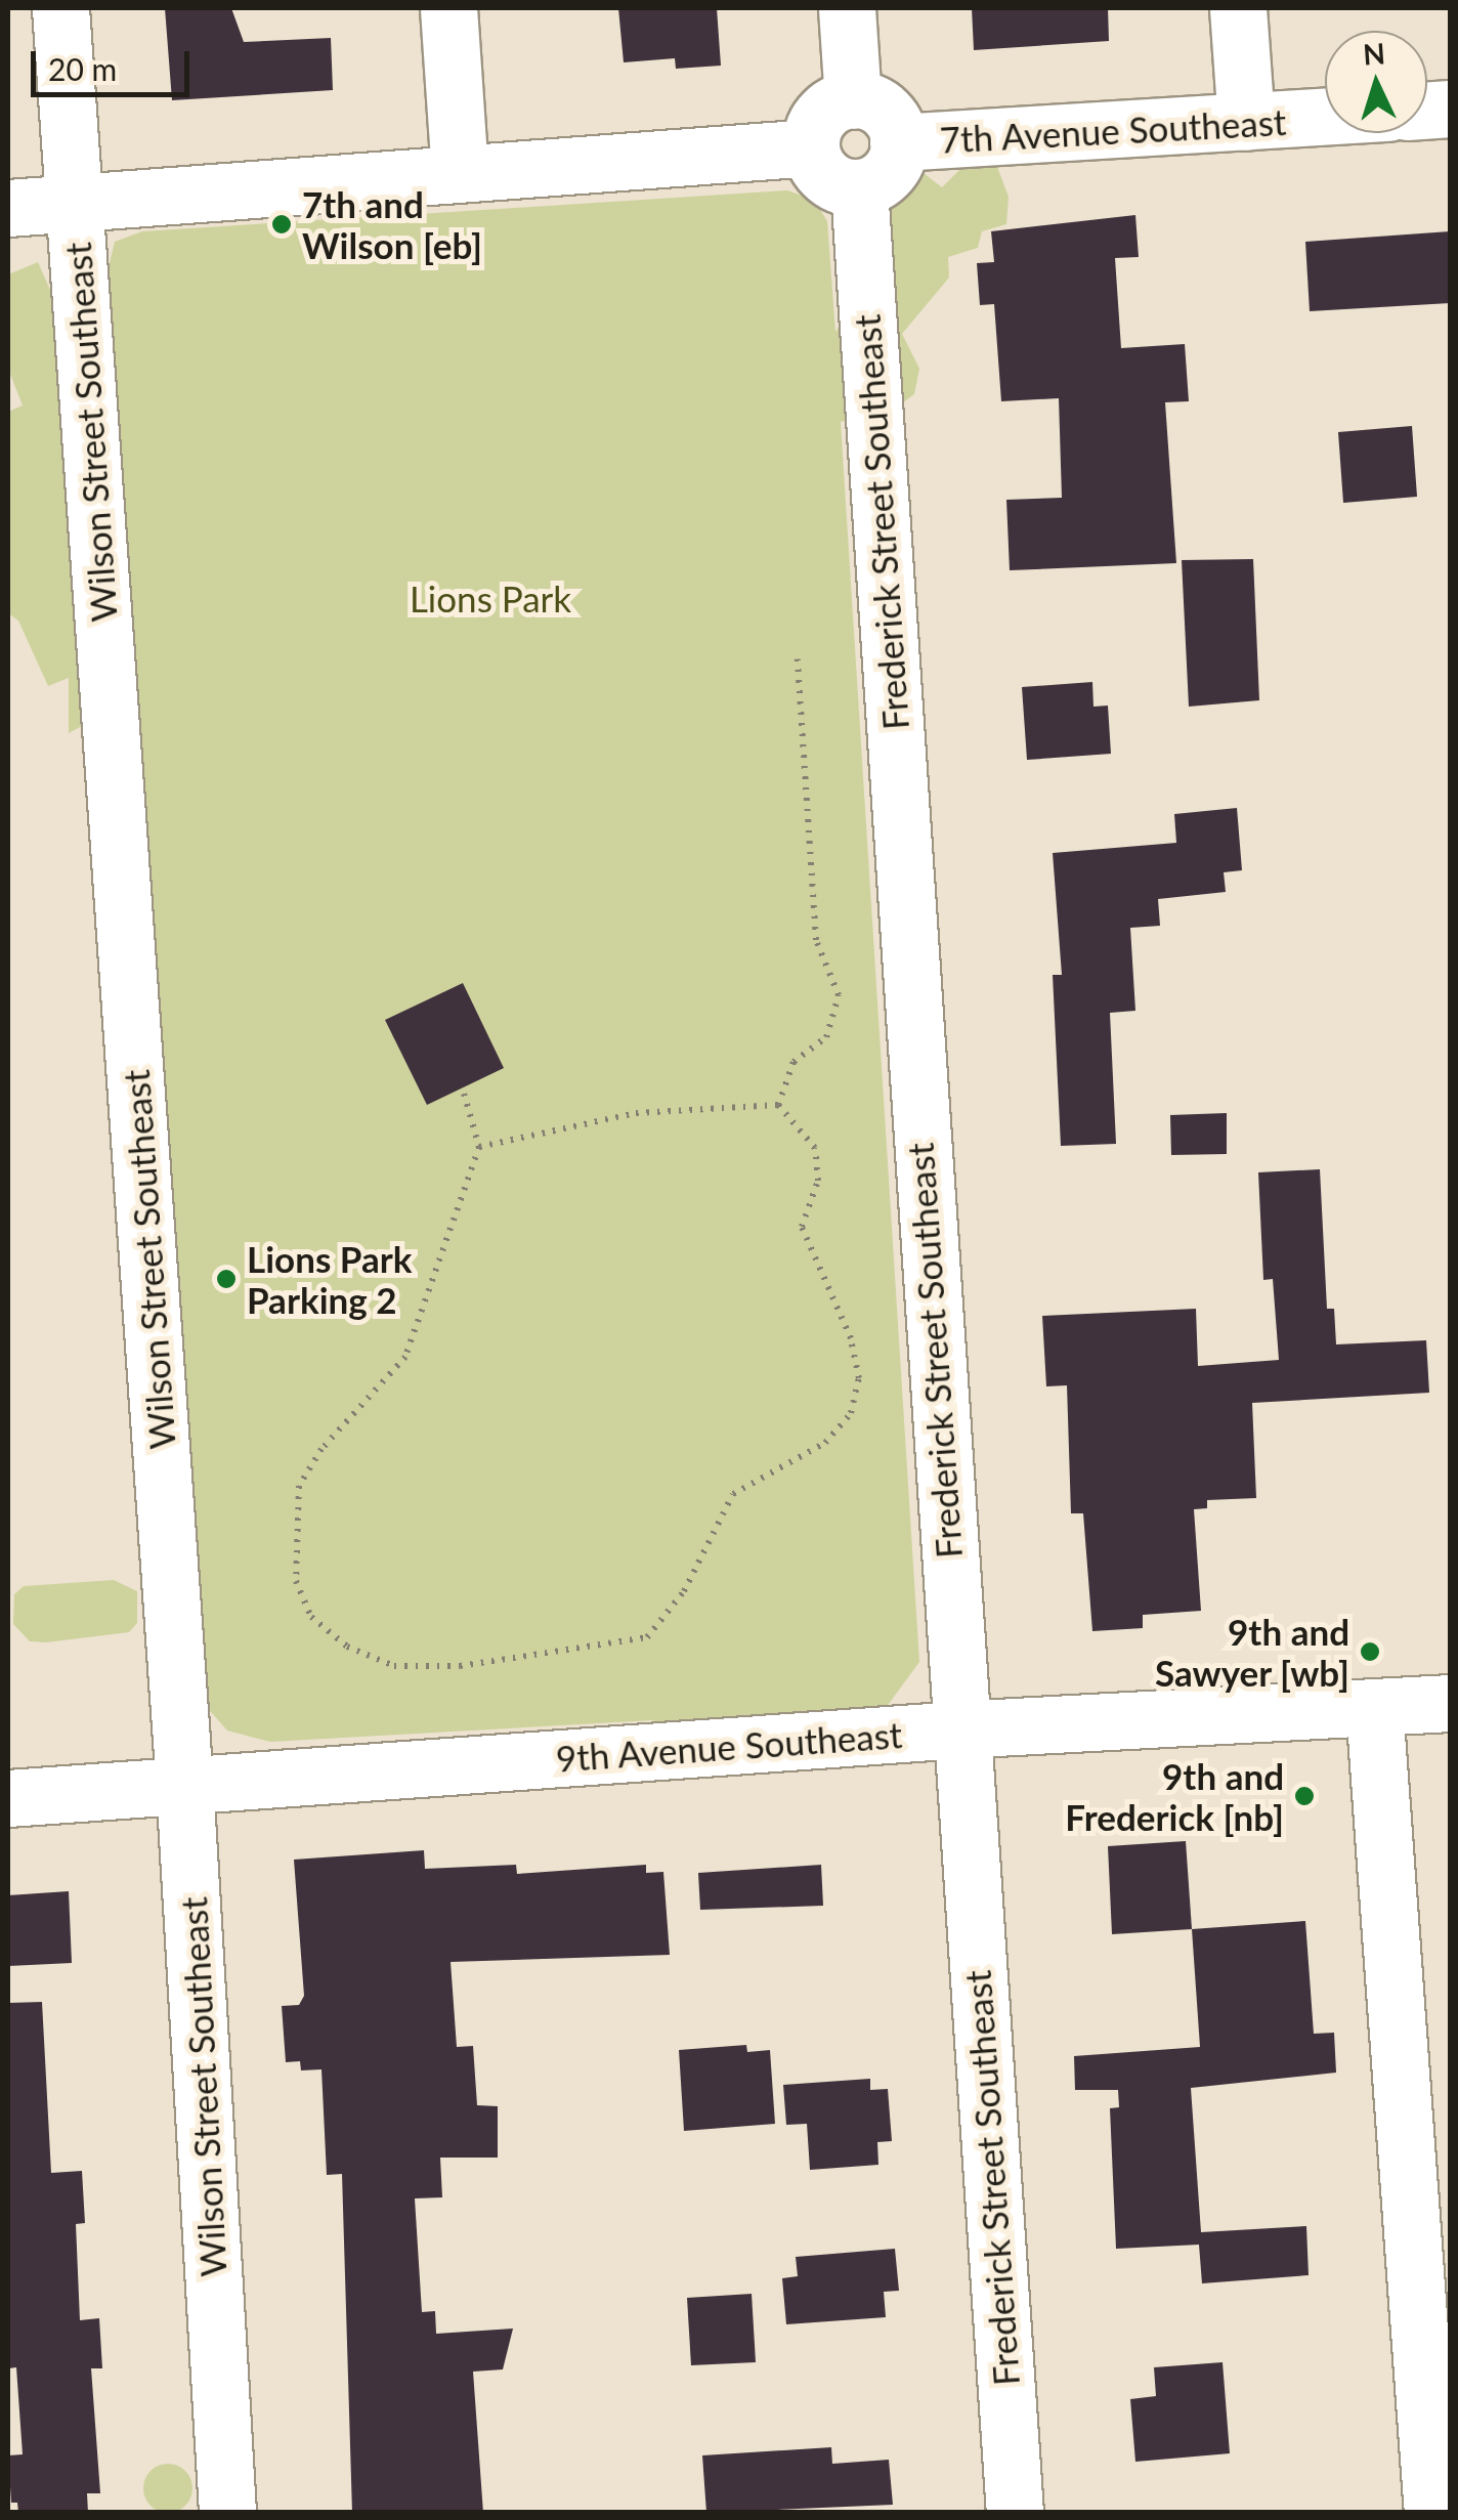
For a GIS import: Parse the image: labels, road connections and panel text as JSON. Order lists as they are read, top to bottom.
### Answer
{
  "streets": {
    "street": [
      "7th Avenue Southeast",
      "Wilson Street Southeast",
      "Frederick Street Southeast",
      "9th Avenue Southeast"
    ]
  },
  "crossings": [
    ["7th Avenue Southeast", "Frederick Street Southeast"],
    ["Wilson Street Southeast", "9th Avenue Southeast"],
    ["Frederick Street Southeast", "9th Avenue Southeast"]
  ],
  "parks": ["Lions Park"],
  "places": [
    "7th and Wilson [eb]",
    "Lions Park Parking 2",
    "9th and Sawyer [wb]",
    "9th and Frederick [nb]"
  ],
  "scale_bar": "20 m",
  "north": "top"
}
